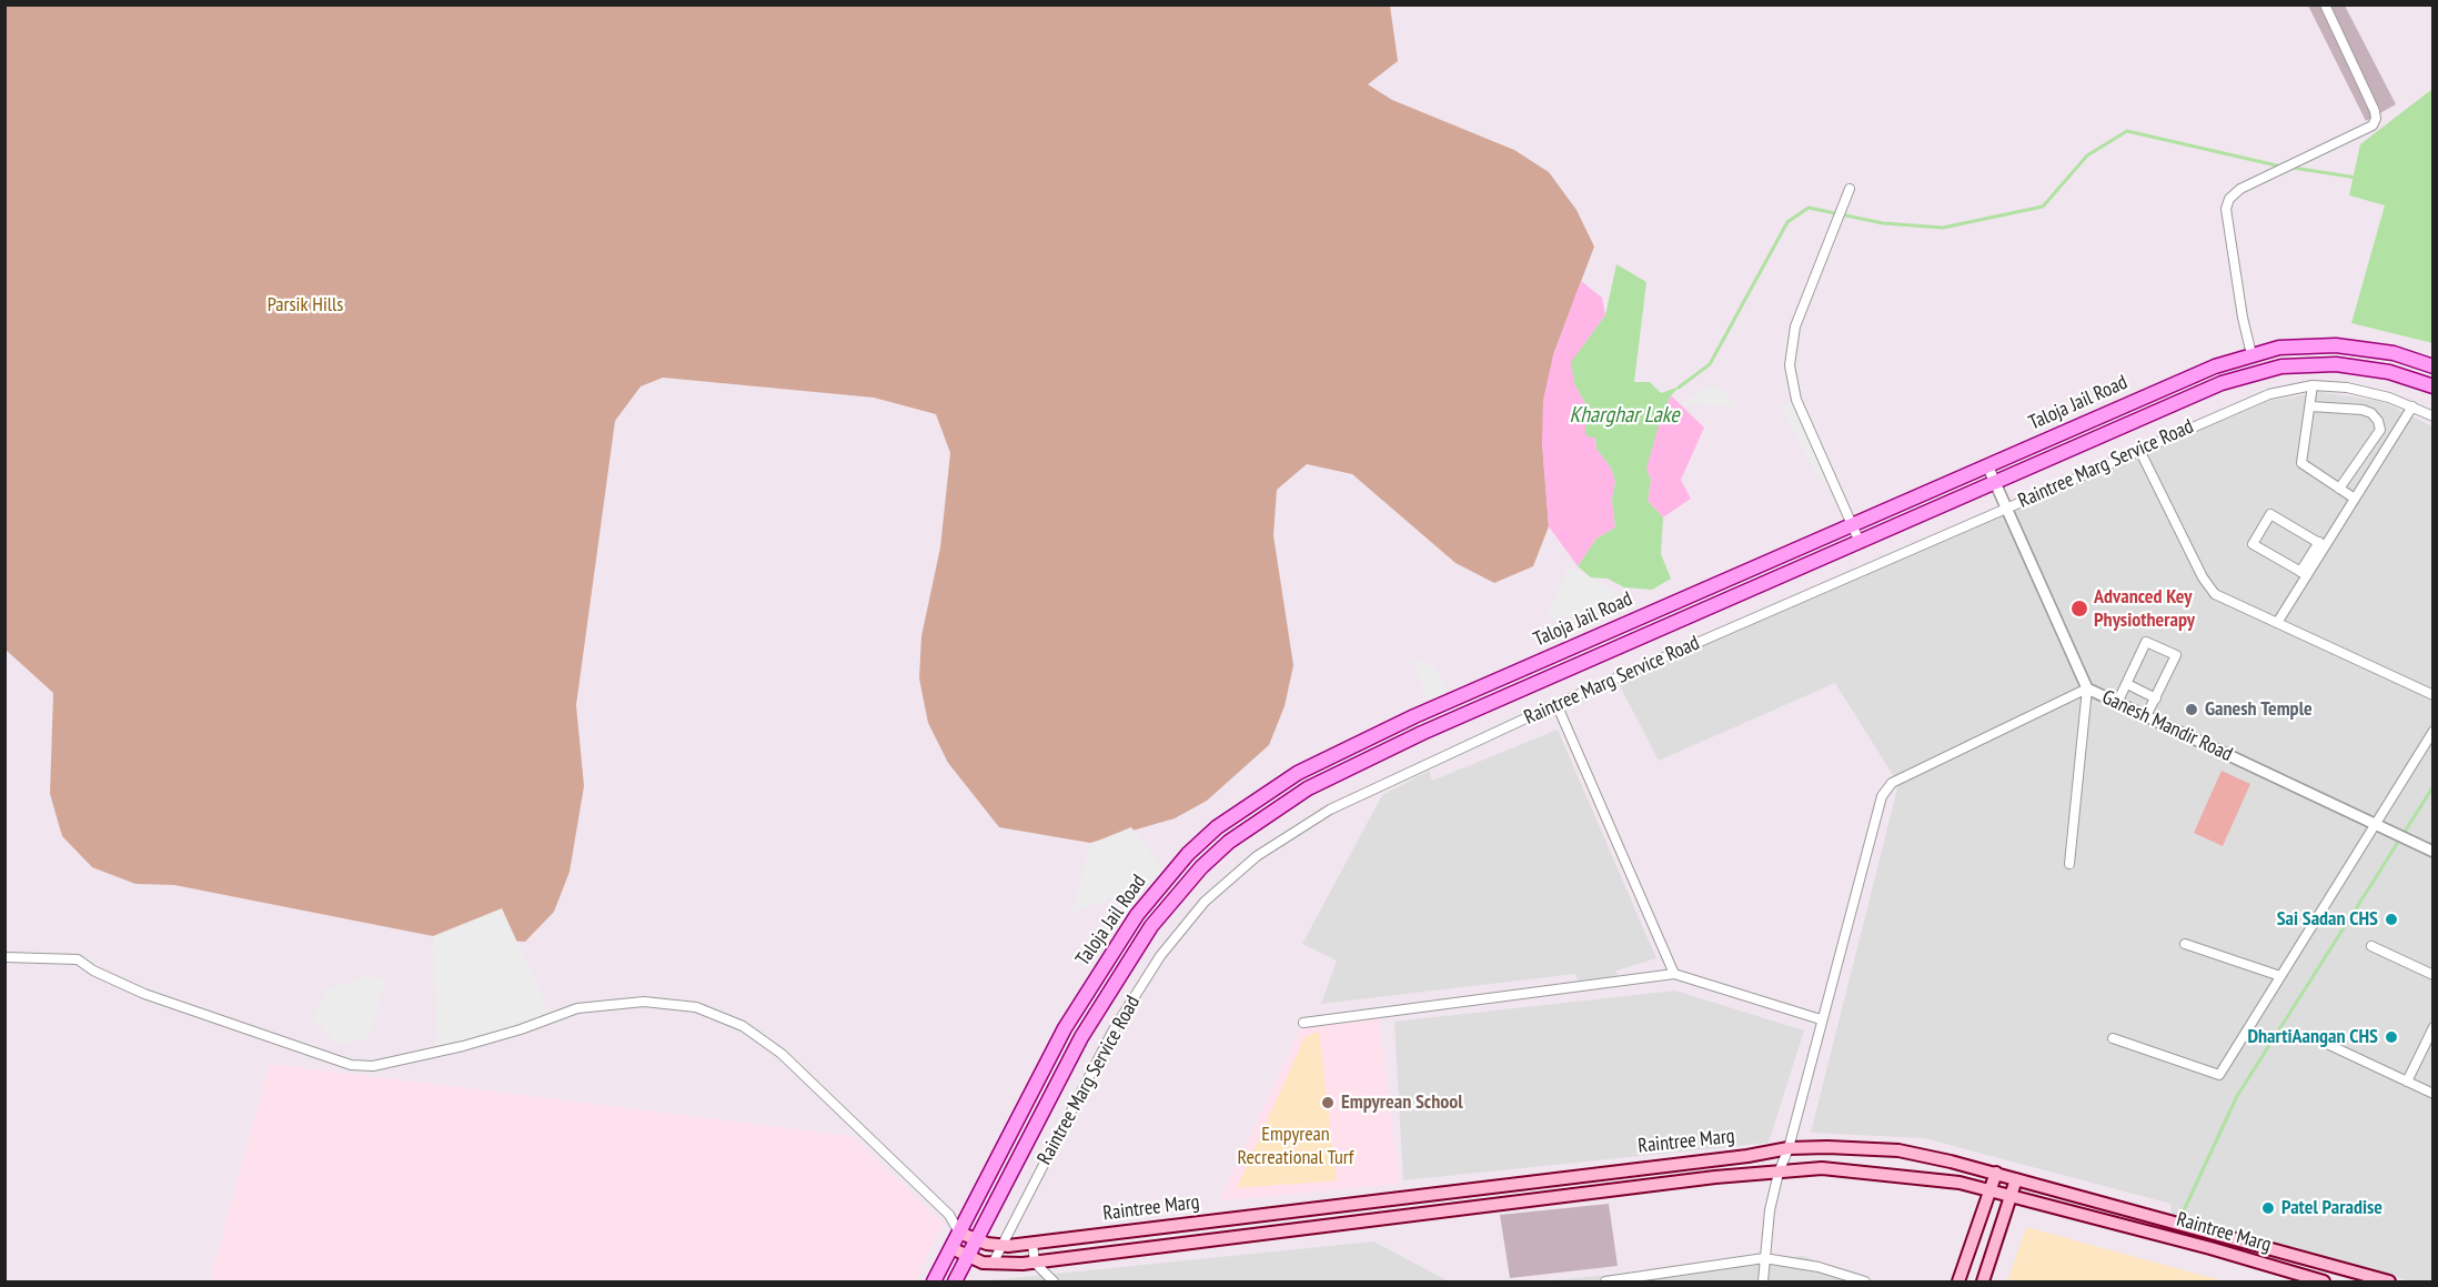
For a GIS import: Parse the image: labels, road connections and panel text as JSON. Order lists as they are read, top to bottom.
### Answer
{
  "streets": {
    "main road": ["Taloja Jail Road", "Raintree Marg"],
    "street": ["Raintree Marg Service Road", "Ganesh Mandir Road"]
  },
  "crossings": [
    ["Taloja Jail Road", "Ganesh Mandir Road"],
    ["Taloja Jail Road", "Raintree Marg"],
    ["Raintree Marg Service Road", "Ganesh Mandir Road"],
    ["Raintree Marg Service Road", "Raintree Marg"]
  ],
  "water": ["Kharghar Lake"],
  "parks": ["Parsik Hills", "Empyrean Recreational Turf"],
  "places": [
    "Advanced Key Physiotherapy",
    "Ganesh Temple",
    "Sai Sadan CHS",
    "DhartiAangan CHS",
    "Empyrean School",
    "Patel Paradise"
  ]
}
